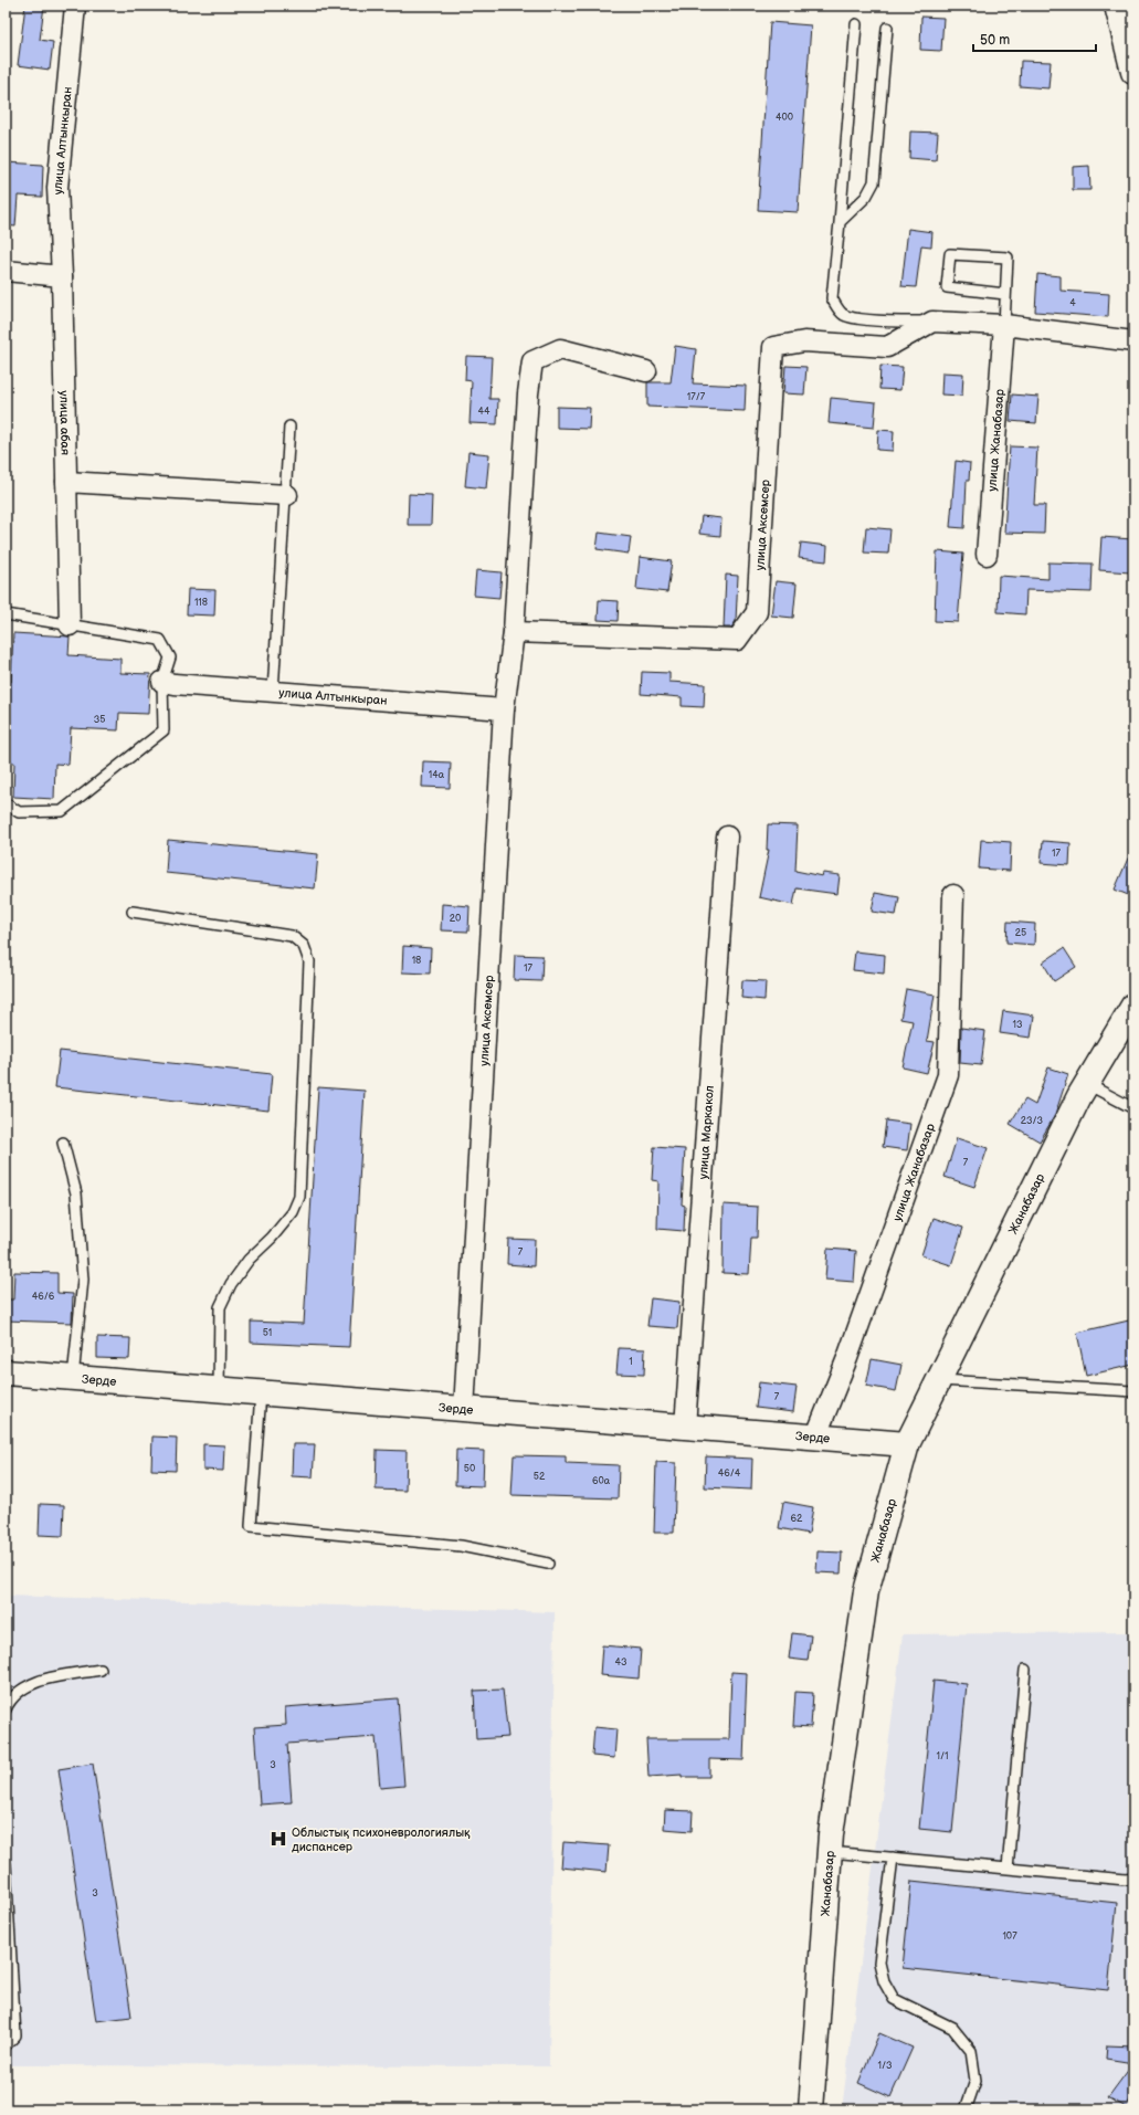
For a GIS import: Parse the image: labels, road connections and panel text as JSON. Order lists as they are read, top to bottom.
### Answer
{
  "streets": {
    "street": [
      "улица Алтынкыран",
      "улица абая",
      "улица Жанабазар",
      "улица Аксемсер",
      "улица Маркакол",
      "Жанабазар",
      "Зерде"
    ]
  },
  "crossings": [
    ["улица Алтынкыран", "улица абая"],
    ["улица Алтынкыран", "улица Аксемсер"],
    ["улица Жанабазар", "Зерде"],
    ["улица Аксемсер", "Зерде"],
    ["улица Маркакол", "Зерде"],
    ["Жанабазар", "Зерде"]
  ],
  "places": {
    "hospital": ["Облыстық психоневрологиялық диспансер"]
  },
  "house_numbers": [
    "400",
    "4",
    "17/7",
    "44",
    "118",
    "35",
    "14а",
    "17",
    "20",
    "25",
    "18",
    "17",
    "13",
    "23/3",
    "7",
    "7",
    "46/6",
    "51",
    "1",
    "7",
    "50",
    "46/4",
    "52",
    "60а",
    "62",
    "43",
    "1/1",
    "3",
    "3",
    "107",
    "1/3"
  ],
  "scale_bar": "50 m"
}
